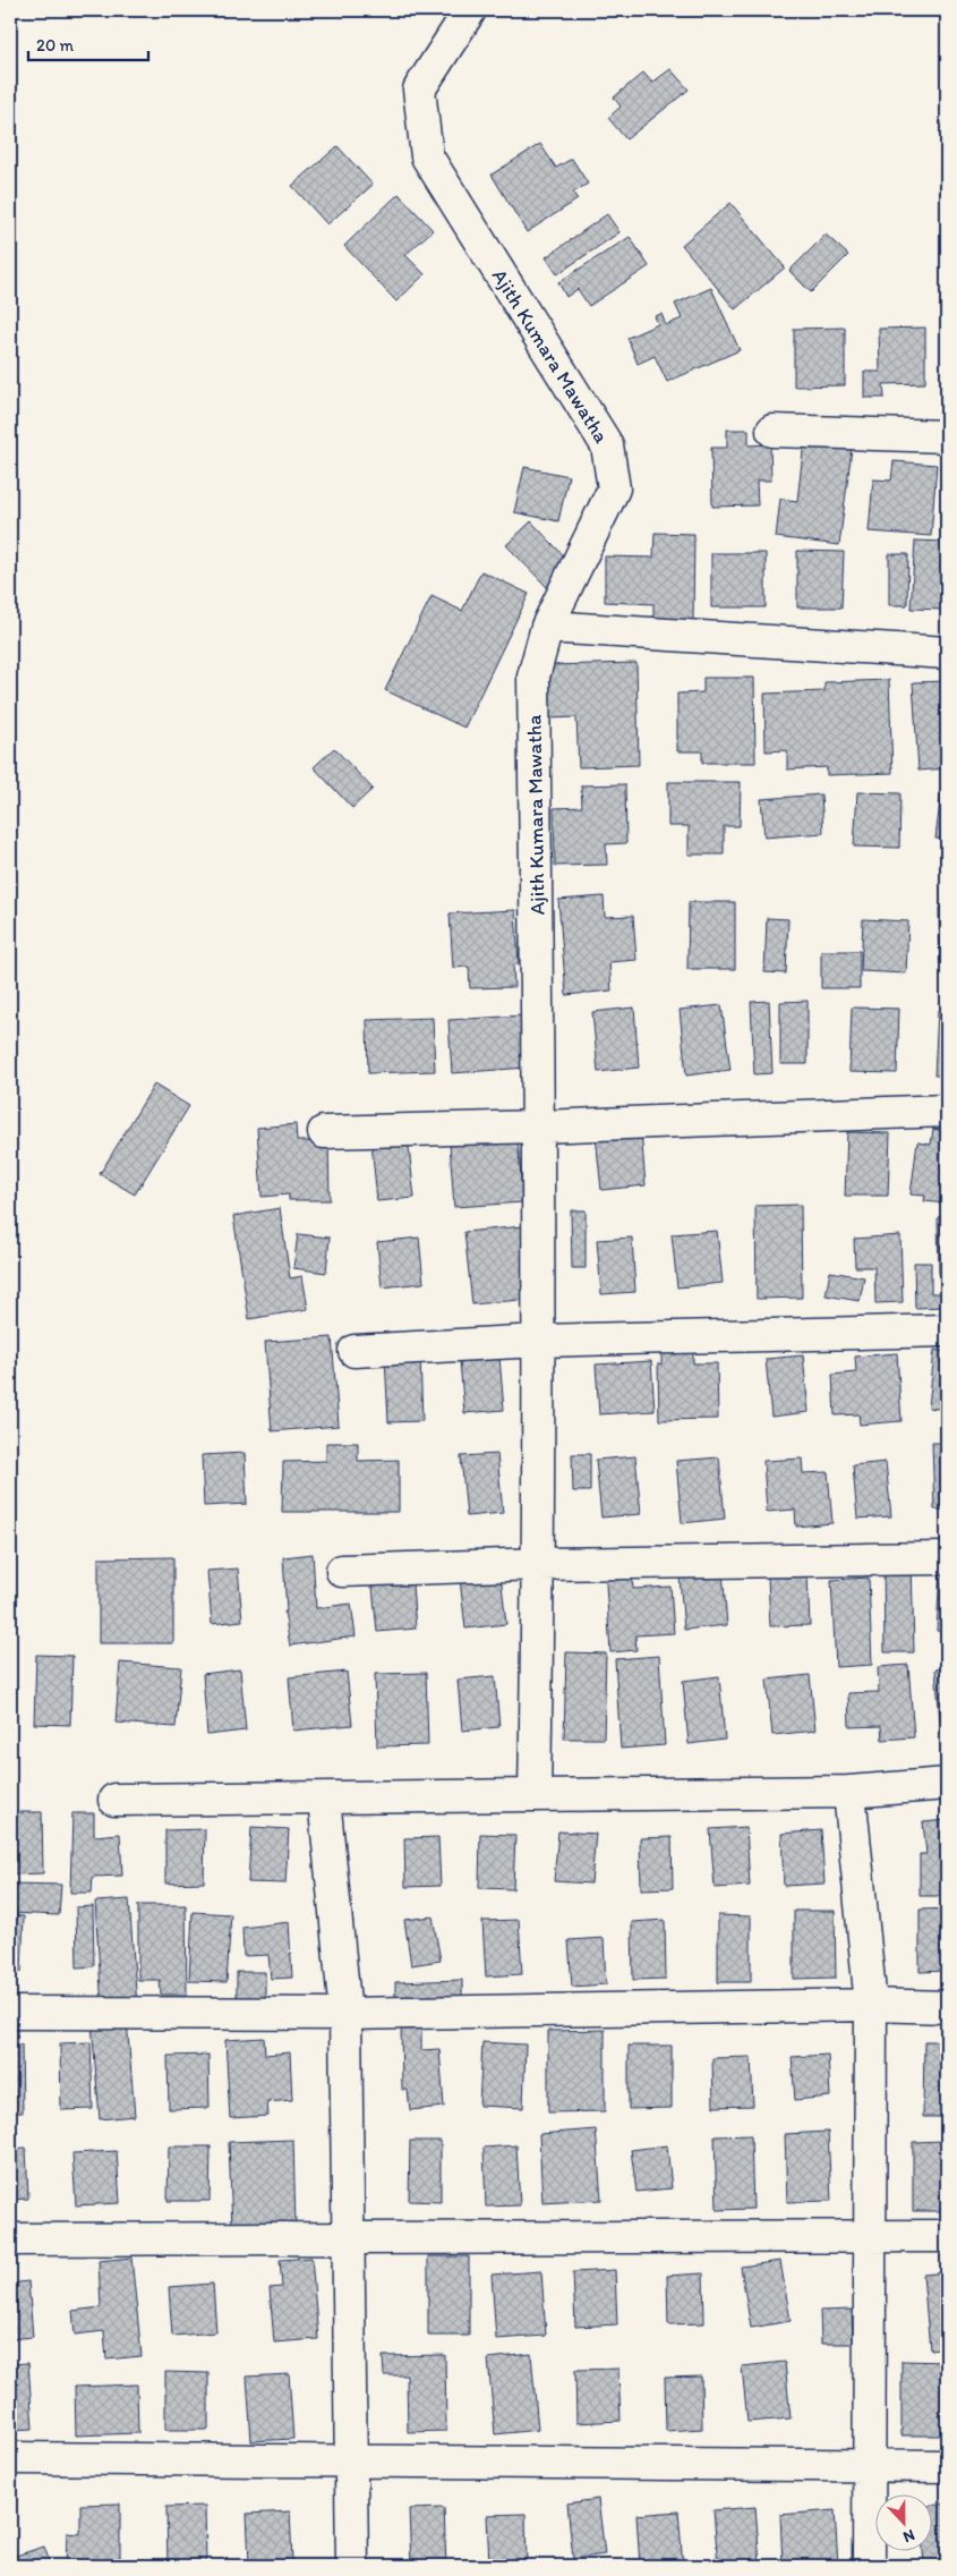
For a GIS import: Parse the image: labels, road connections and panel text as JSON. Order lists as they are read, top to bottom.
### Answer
{
  "streets": {
    "street": ["Ajith Kumara Mawatha"]
  },
  "scale_bar": "20 m",
  "north": "bottom"
}
